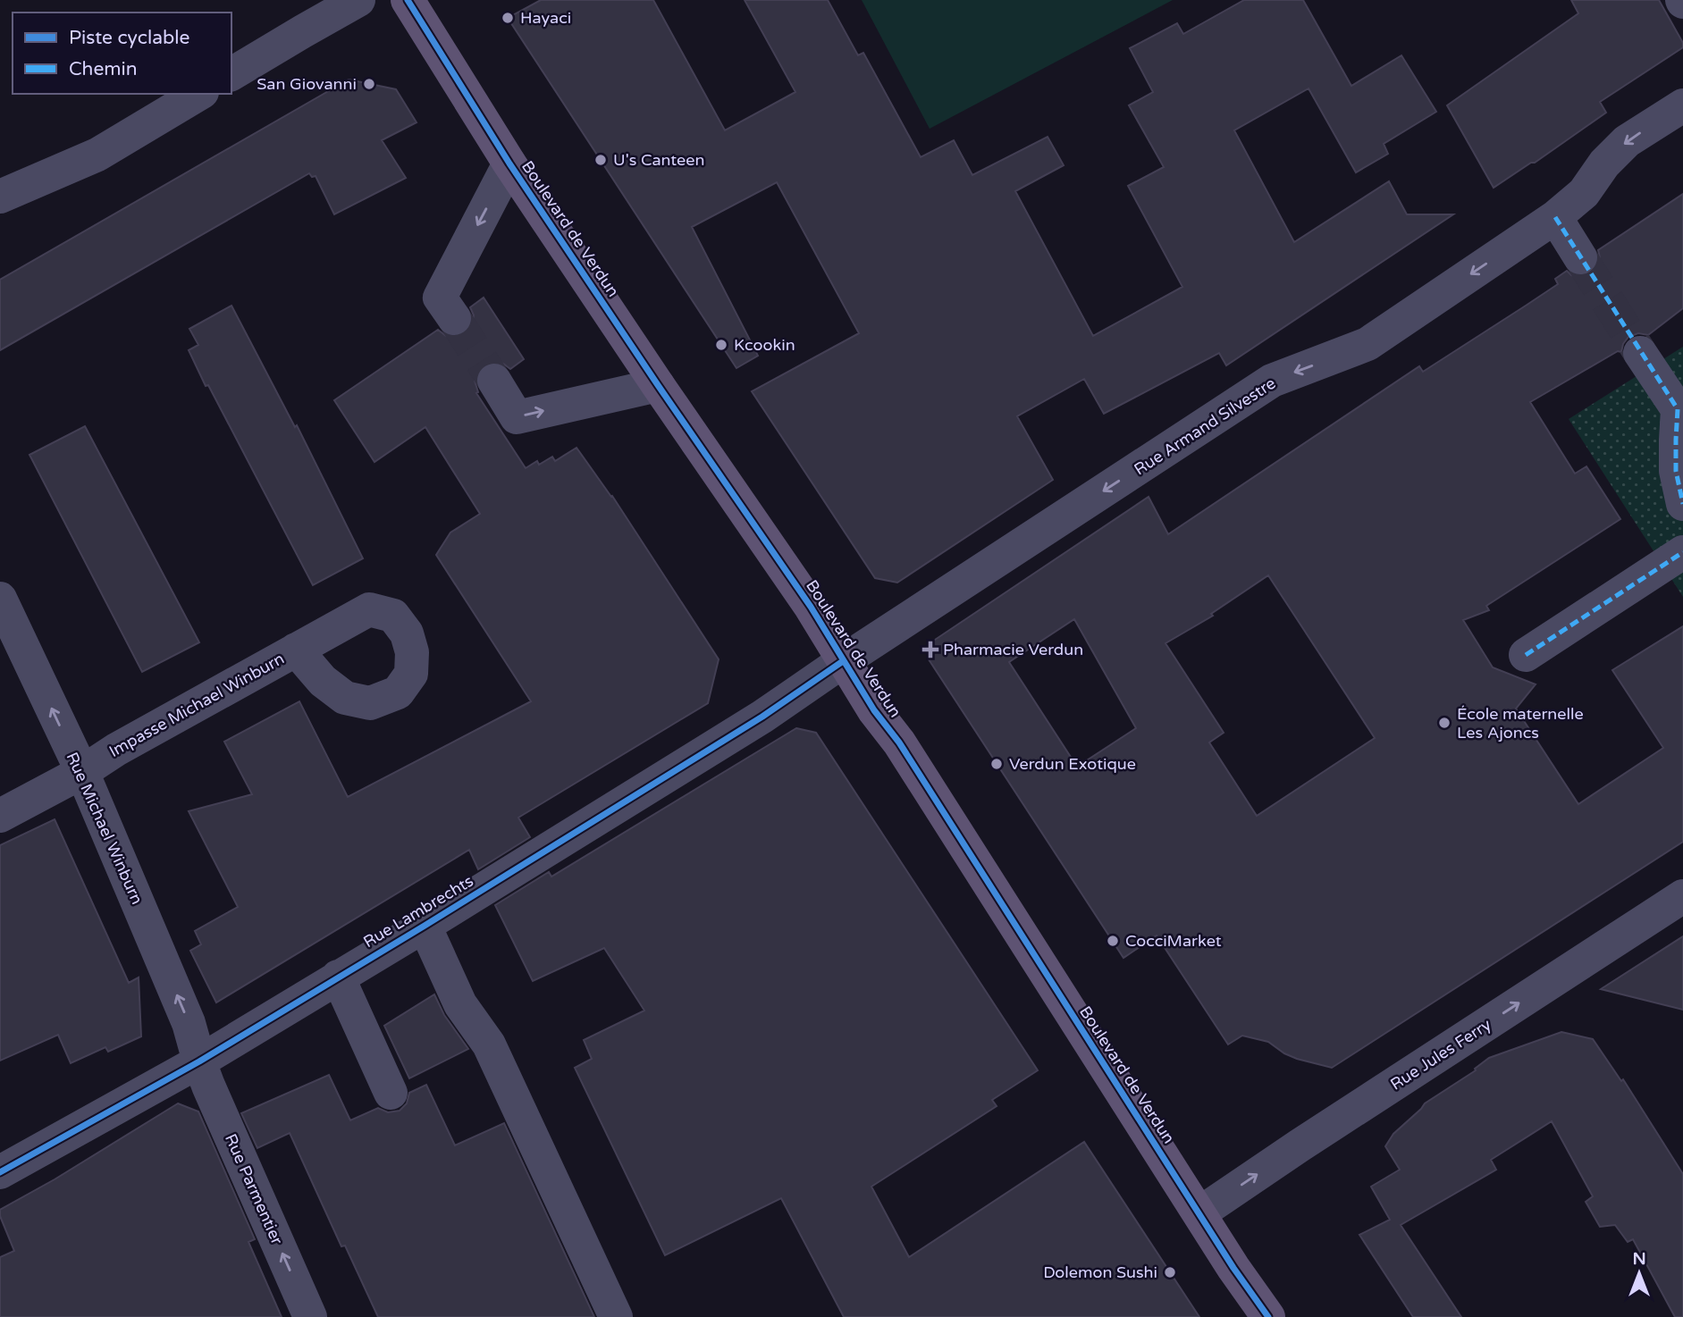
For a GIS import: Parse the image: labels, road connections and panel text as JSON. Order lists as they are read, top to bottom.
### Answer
{
  "streets": {
    "main road": ["Boulevard de Verdun"],
    "street": [
      "Rue Armand Silvestre",
      "Impasse Michael Winburn",
      "Rue Michael Winburn",
      "Rue Lambrechts",
      "Rue Jules Ferry",
      "Rue Parmentier"
    ]
  },
  "crossings": [
    ["Boulevard de Verdun", "Rue Armand Silvestre"],
    ["Boulevard de Verdun", "Rue Lambrechts"],
    ["Boulevard de Verdun", "Rue Jules Ferry"],
    ["Rue Armand Silvestre", "Rue Lambrechts"],
    ["Impasse Michael Winburn", "Rue Michael Winburn"],
    ["Rue Michael Winburn", "Rue Lambrechts"],
    ["Rue Michael Winburn", "Rue Parmentier"],
    ["Rue Lambrechts", "Rue Parmentier"]
  ],
  "one_way": ["Rue Armand Silvestre", "Rue Michael Winburn", "Rue Jules Ferry"],
  "places": {
    "other": [
      "Hayaci",
      "San Giovanni",
      "U's Canteen",
      "Kcookin",
      "École maternelle Les Ajoncs",
      "Verdun Exotique",
      "CocciMarket",
      "Dolemon Sushi"
    ],
    "health": ["Pharmacie Verdun"]
  },
  "legend": ["Piste cyclable", "Chemin"],
  "north": "top"
}
